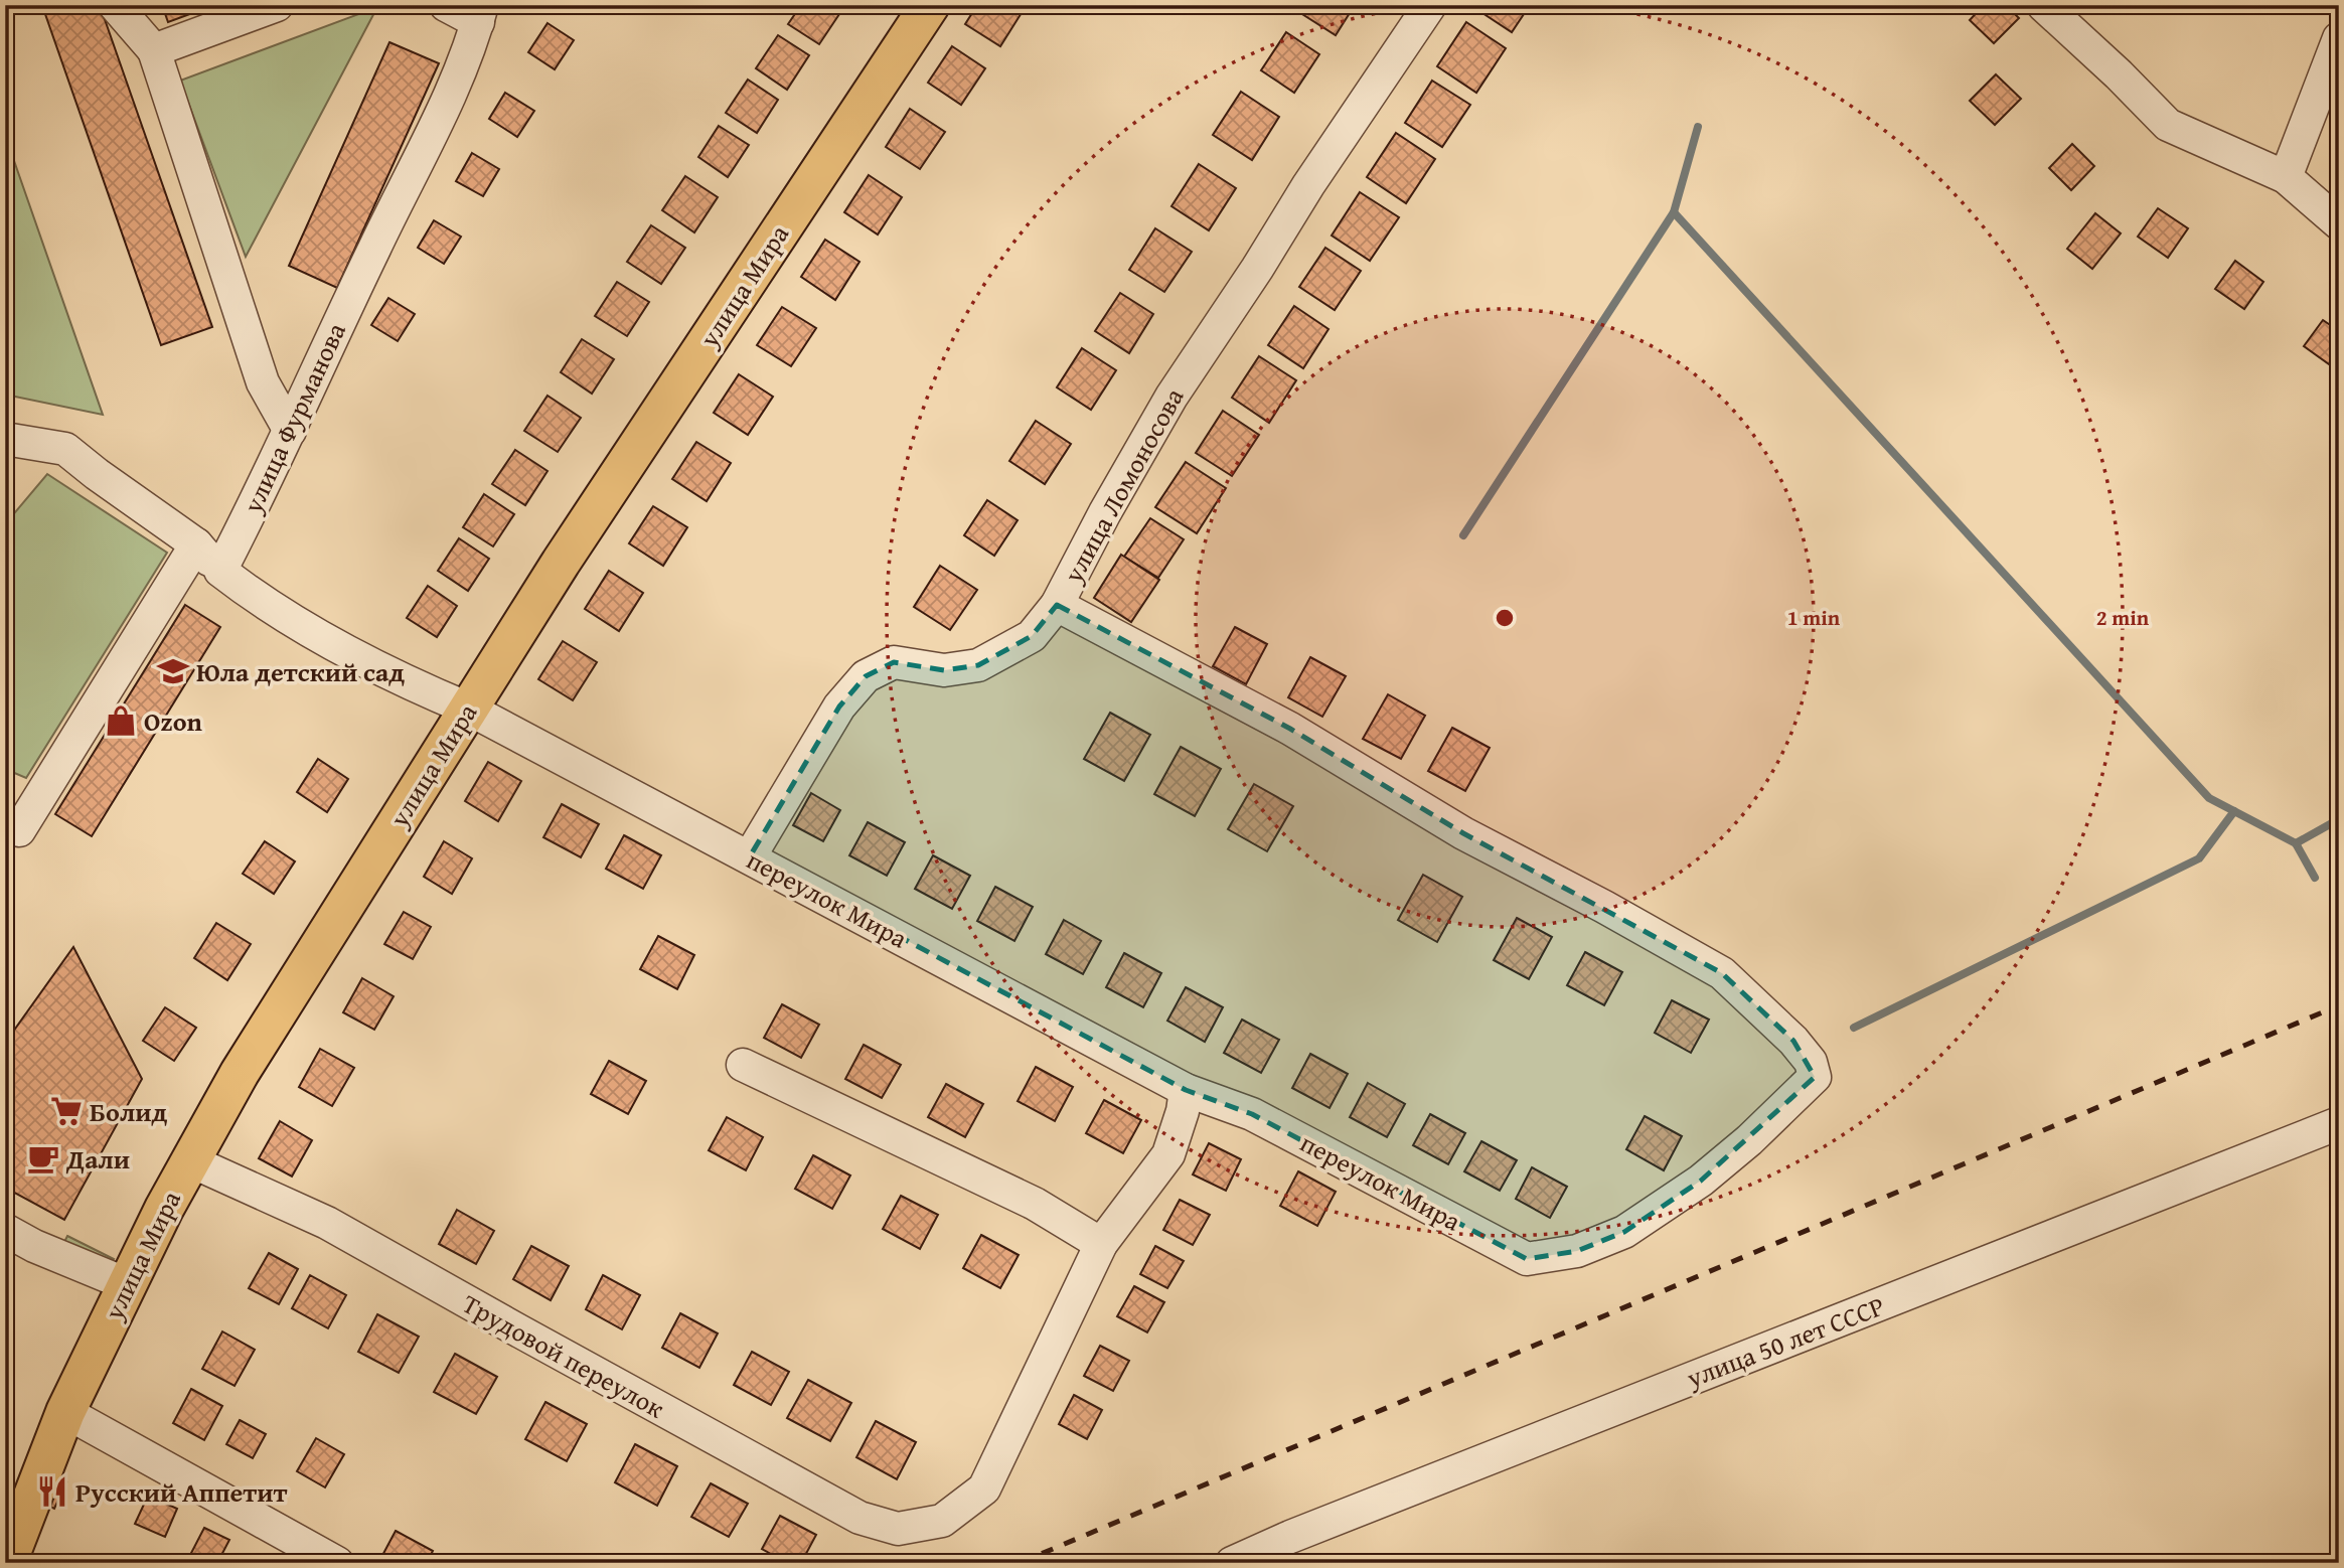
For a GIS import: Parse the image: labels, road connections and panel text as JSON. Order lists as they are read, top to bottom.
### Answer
{
  "streets": {
    "main road": ["улица Мира"],
    "street": [
      "улица Фурманова",
      "улица Ломоносова",
      "переулок Мира",
      "улица 50 лет СССР",
      "Трудовой переулок"
    ]
  },
  "crossings": [
    ["улица Мира", "переулок Мира"],
    ["улица Мира", "Трудовой переулок"],
    ["улица Ломоносова", "переулок Мира"]
  ],
  "places": {
    "school or university": ["Юла детский сад"],
    "shop": ["Ozon"],
    "supermarket": ["Болид"],
    "cafe": ["Дали"],
    "restaurant": ["Русский Аппетит"]
  },
  "rings": ["1 min", "2 min"]
}
